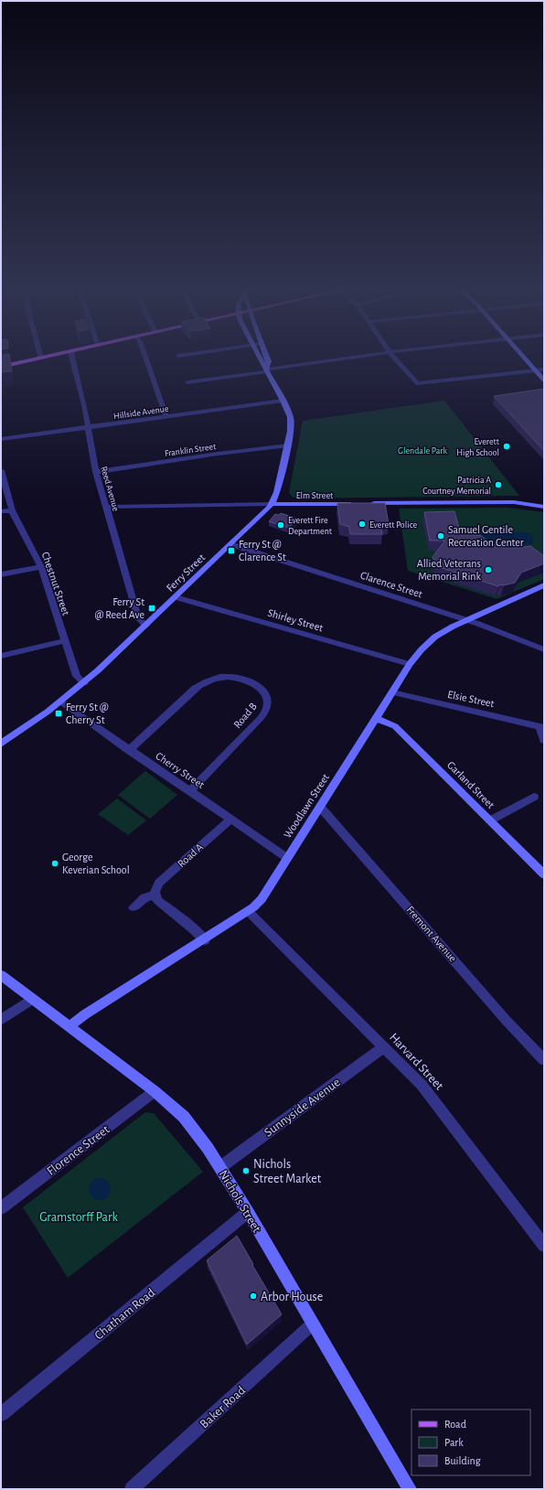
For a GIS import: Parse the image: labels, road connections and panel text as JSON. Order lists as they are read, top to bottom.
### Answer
{
  "streets": {
    "street": [
      "Hillside Avenue",
      "Franklin Street",
      "Reed Avenue",
      "Elm Street",
      "Ferry Street",
      "Chestnut Street",
      "Clarence Street",
      "Shirley Street",
      "Elsie Street",
      "Road B",
      "Cherry Street",
      "Garland Street",
      "Woodlawn Street",
      "Road A",
      "Fremont Avenue",
      "Harvard Street",
      "Sunnyside Avenue",
      "Florence Street",
      "Nichols Street",
      "Chatham Road",
      "Baker Road"
    ]
  },
  "crossings": [
    ["Hillside Avenue", "Reed Avenue"],
    ["Hillside Avenue", "Ferry Street"],
    ["Franklin Street", "Reed Avenue"],
    ["Franklin Street", "Ferry Street"],
    ["Reed Avenue", "Elm Street"],
    ["Reed Avenue", "Ferry Street"],
    ["Elm Street", "Ferry Street"],
    ["Ferry Street", "Chestnut Street"],
    ["Ferry Street", "Clarence Street"],
    ["Ferry Street", "Shirley Street"],
    ["Ferry Street", "Cherry Street"],
    ["Clarence Street", "Woodlawn Street"],
    ["Shirley Street", "Woodlawn Street"],
    ["Elsie Street", "Woodlawn Street"],
    ["Road B", "Cherry Street"],
    ["Cherry Street", "Woodlawn Street"],
    ["Cherry Street", "Road A"],
    ["Garland Street", "Woodlawn Street"],
    ["Woodlawn Street", "Fremont Avenue"],
    ["Woodlawn Street", "Harvard Street"],
    ["Woodlawn Street", "Nichols Street"],
    ["Harvard Street", "Sunnyside Avenue"],
    ["Sunnyside Avenue", "Nichols Street"],
    ["Florence Street", "Nichols Street"],
    ["Nichols Street", "Chatham Road"],
    ["Nichols Street", "Baker Road"]
  ],
  "parks": ["Glendale Park", "Gramstorff Park"],
  "places": {
    "other": [
      "Everett High School",
      "Patricia A Courtney Memorial",
      "Everett Police",
      "Everett Fire Department",
      "Samuel Gentile Recreation Center",
      "Allied Veterans Memorial Rink",
      "George Keverian School",
      "Nichols Street Market",
      "Arbor House"
    ],
    "transit": ["Ferry St @ Clarence St", "Ferry St @ Reed Ave", "Ferry St @ Cherry St"]
  },
  "legend": ["Road", "Park", "Building"]
}
